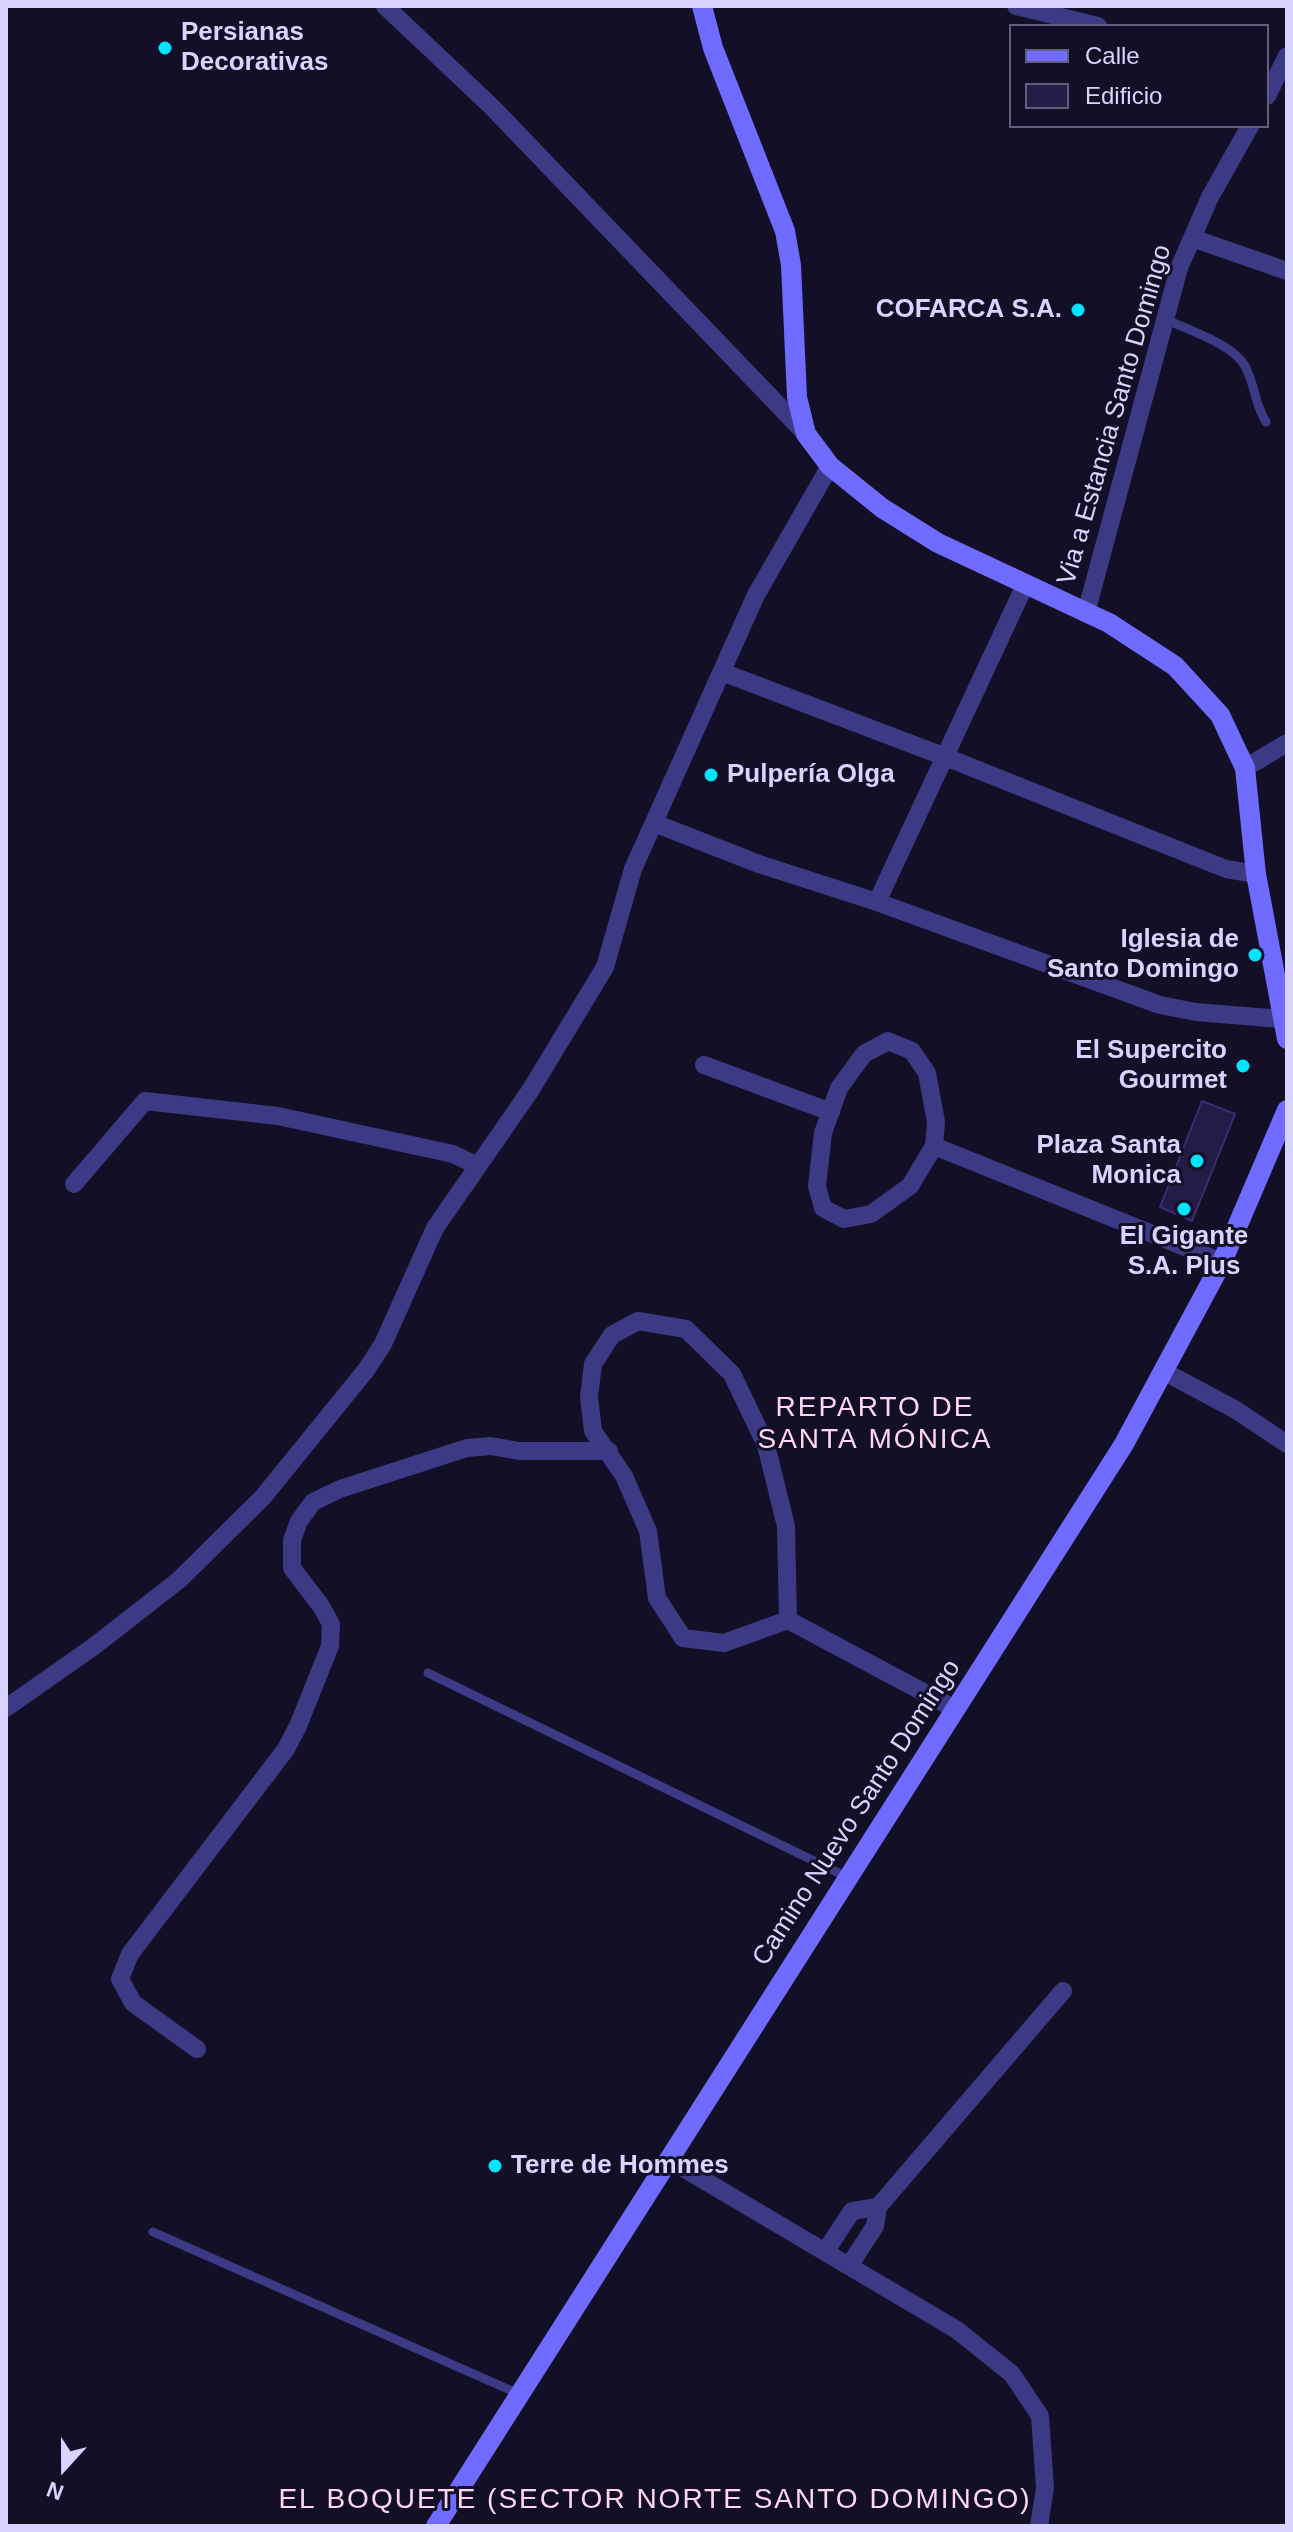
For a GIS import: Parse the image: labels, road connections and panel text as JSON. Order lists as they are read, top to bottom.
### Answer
{
  "streets": {
    "street": ["Via a Estancia Santo Domingo", "Camino Nuevo Santo Domingo"]
  },
  "districts": ["REPARTO DE SANTA MÓNICA", "EL BOQUETE (SECTOR NORTE SANTO DOMINGO)"],
  "places": [
    "Persianas Decorativas",
    "COFARCA S.A.",
    "Pulpería Olga",
    "Iglesia de Santo Domingo",
    "El Supercito Gourmet",
    "Plaza Santa Monica",
    "El Gigante S.A. Plus",
    "Terre de Hommes"
  ],
  "legend": ["Calle", "Edificio"],
  "north": "bottom"
}
